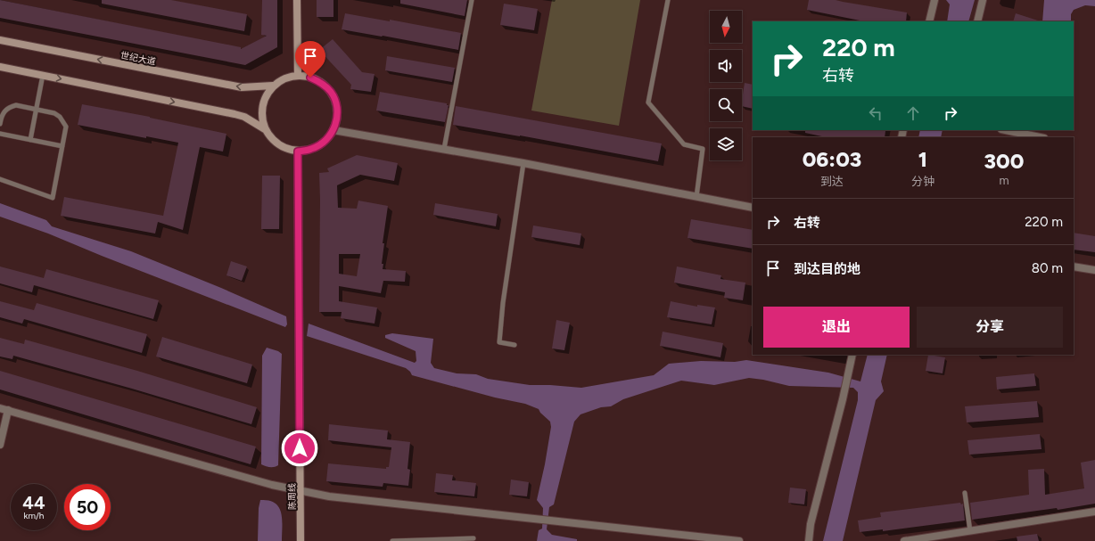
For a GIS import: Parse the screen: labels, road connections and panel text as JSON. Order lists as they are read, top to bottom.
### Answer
{
  "streets": {
    "main road": ["世纪大道", "陈周线"]
  },
  "crossings": [
    ["世纪大道", "陈周线"]
  ],
  "north": "bottom",
  "page": {
    "turn": ["220 m", "右转"],
    "eta": [
      "06:03",
      "到达",
      "1",
      "分钟",
      "300",
      "m"
    ],
    "list": [
      {
        "name": "右转",
        "value": "220 m"
      },
      {
        "name": "到达目的地",
        "value": "80 m"
      }
    ],
    "buttons": ["退出", "分享"],
    "speed": "44 km/h",
    "limit": "50"
  }
}
